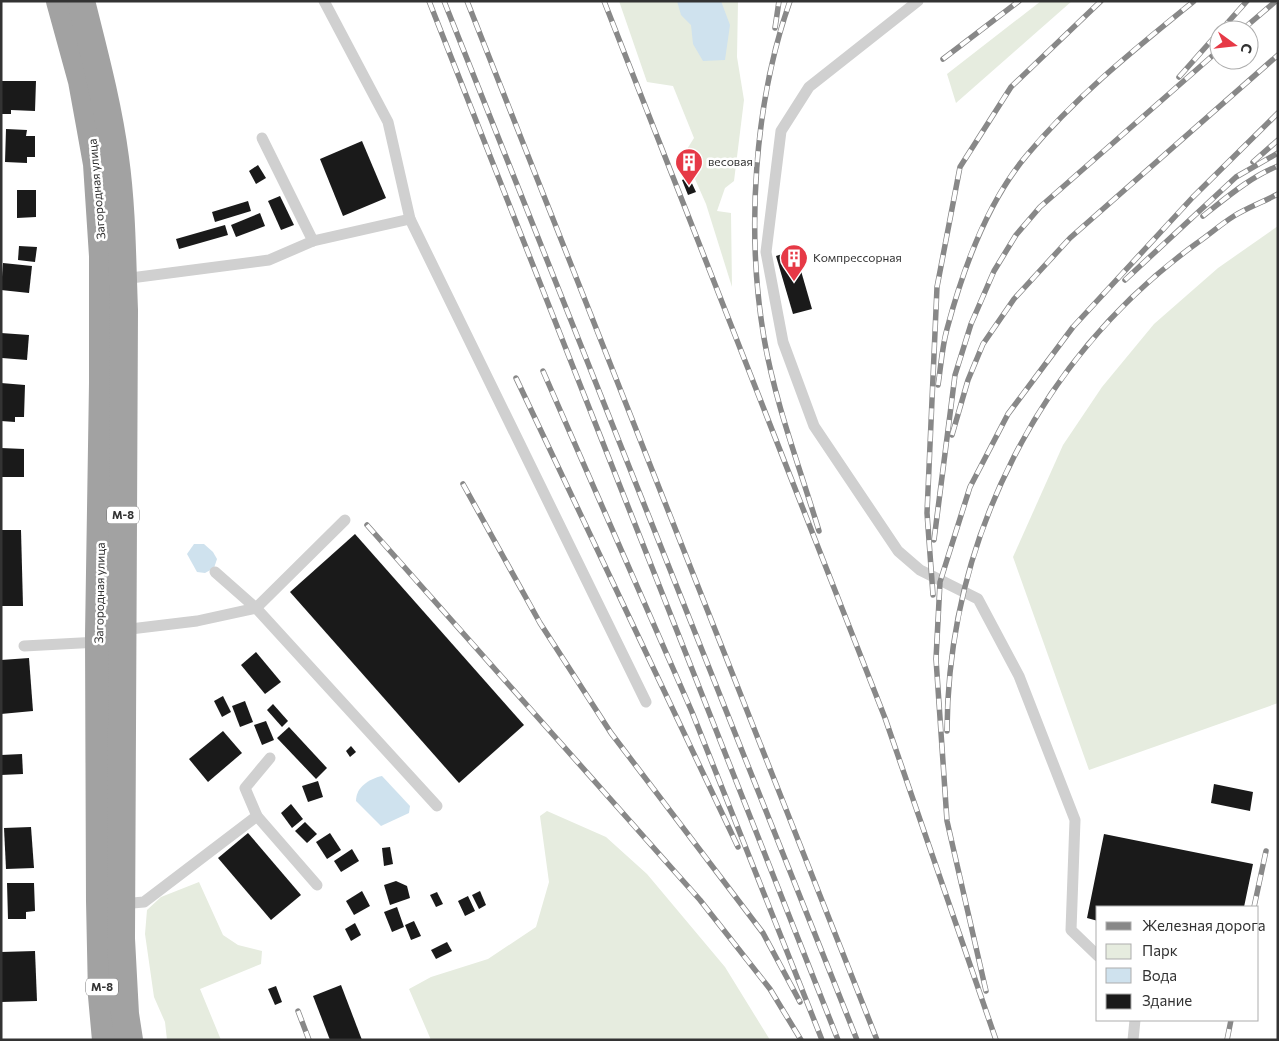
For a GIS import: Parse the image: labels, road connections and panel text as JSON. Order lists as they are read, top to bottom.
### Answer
{
  "streets": {
    "highway": ["Загородная улица", "М-8"]
  },
  "places": {
    "building": ["весовая", "Компрессорная"]
  },
  "legend": [
    "Железная дорога",
    "Парк",
    "Вода",
    "Здание"
  ],
  "north": "right"
}
